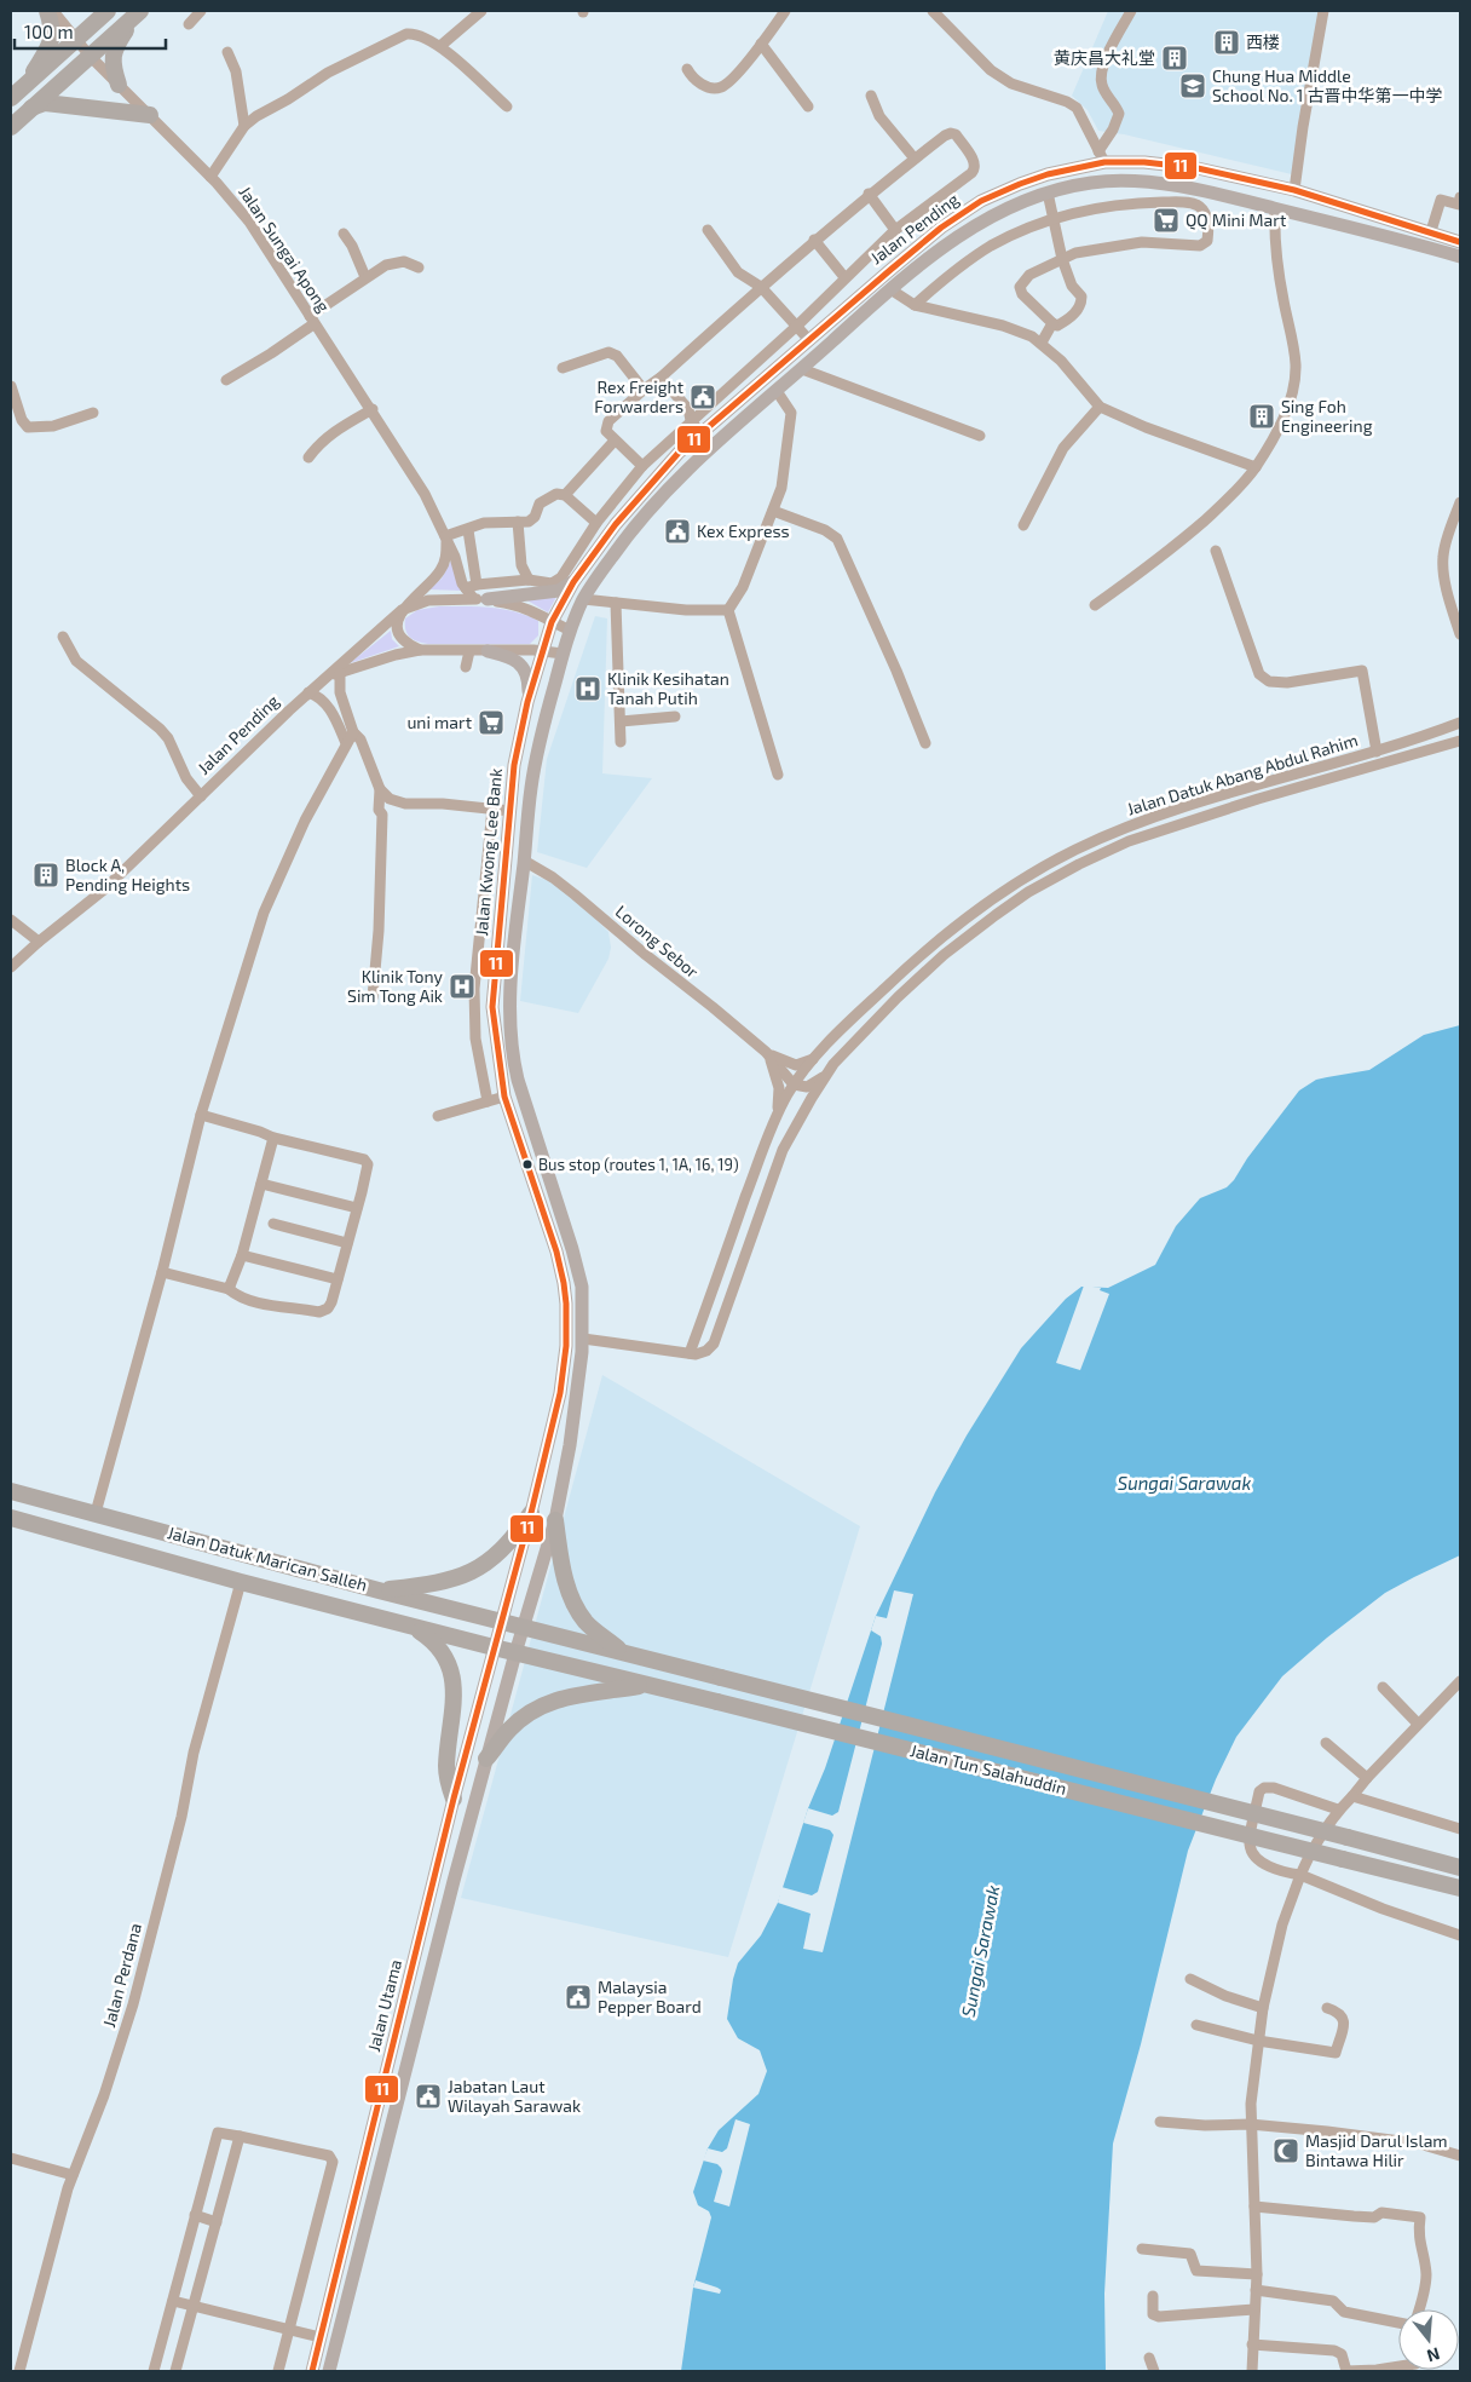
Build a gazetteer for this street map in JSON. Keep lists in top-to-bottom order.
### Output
{
  "streets": {
    "highway": ["Jalan Datuk Marican Salleh", "Jalan Tun Salahuddin"],
    "main road": ["Jalan Pending", "Jalan Kwong Lee Bank", "Jalan Utama"],
    "street": [
      "Jalan Sungai Apong",
      "Jalan Datuk Abang Abdul Rahim",
      "Lorong Sebor",
      "Jalan Perdana"
    ]
  },
  "crossings": [
    ["Jalan Pending", "Jalan Kwong Lee Bank"],
    ["Jalan Kwong Lee Bank", "Lorong Sebor"],
    ["Jalan Kwong Lee Bank", "Jalan Datuk Marican Salleh"],
    ["Jalan Kwong Lee Bank", "Jalan Tun Salahuddin"],
    ["Jalan Kwong Lee Bank", "Jalan Utama"],
    ["Jalan Datuk Marican Salleh", "Jalan Tun Salahuddin"],
    ["Jalan Datuk Marican Salleh", "Jalan Perdana"],
    ["Jalan Datuk Marican Salleh", "Jalan Utama"]
  ],
  "water": ["Sungai Sarawak"],
  "places": {
    "building": [
      "西楼",
      "黄庆昌大礼堂",
      "Sing Foh Engineering",
      "Block A, Pending Heights"
    ],
    "school or university": ["Chung Hua Middle School No. 1 古晋中华第一中学"],
    "supermarket": ["QQ Mini Mart", "uni mart"],
    "public building": [
      "Rex Freight Forwarders",
      "Kex Express",
      "Malaysia Pepper Board",
      "Jabatan Laut Wilayah Sarawak"
    ],
    "hospital": ["Klinik Kesihatan Tanah Putih", "Klinik Tony Sim Tong Aik"],
    "other": ["Bus stop (routes 1, 1A, 16, 19)"],
    "mosque": ["Masjid Darul Islam Bintawa Hilir"]
  },
  "lines": ["transit line 11"],
  "scale_bar": "100 m",
  "north": "bottom"
}
